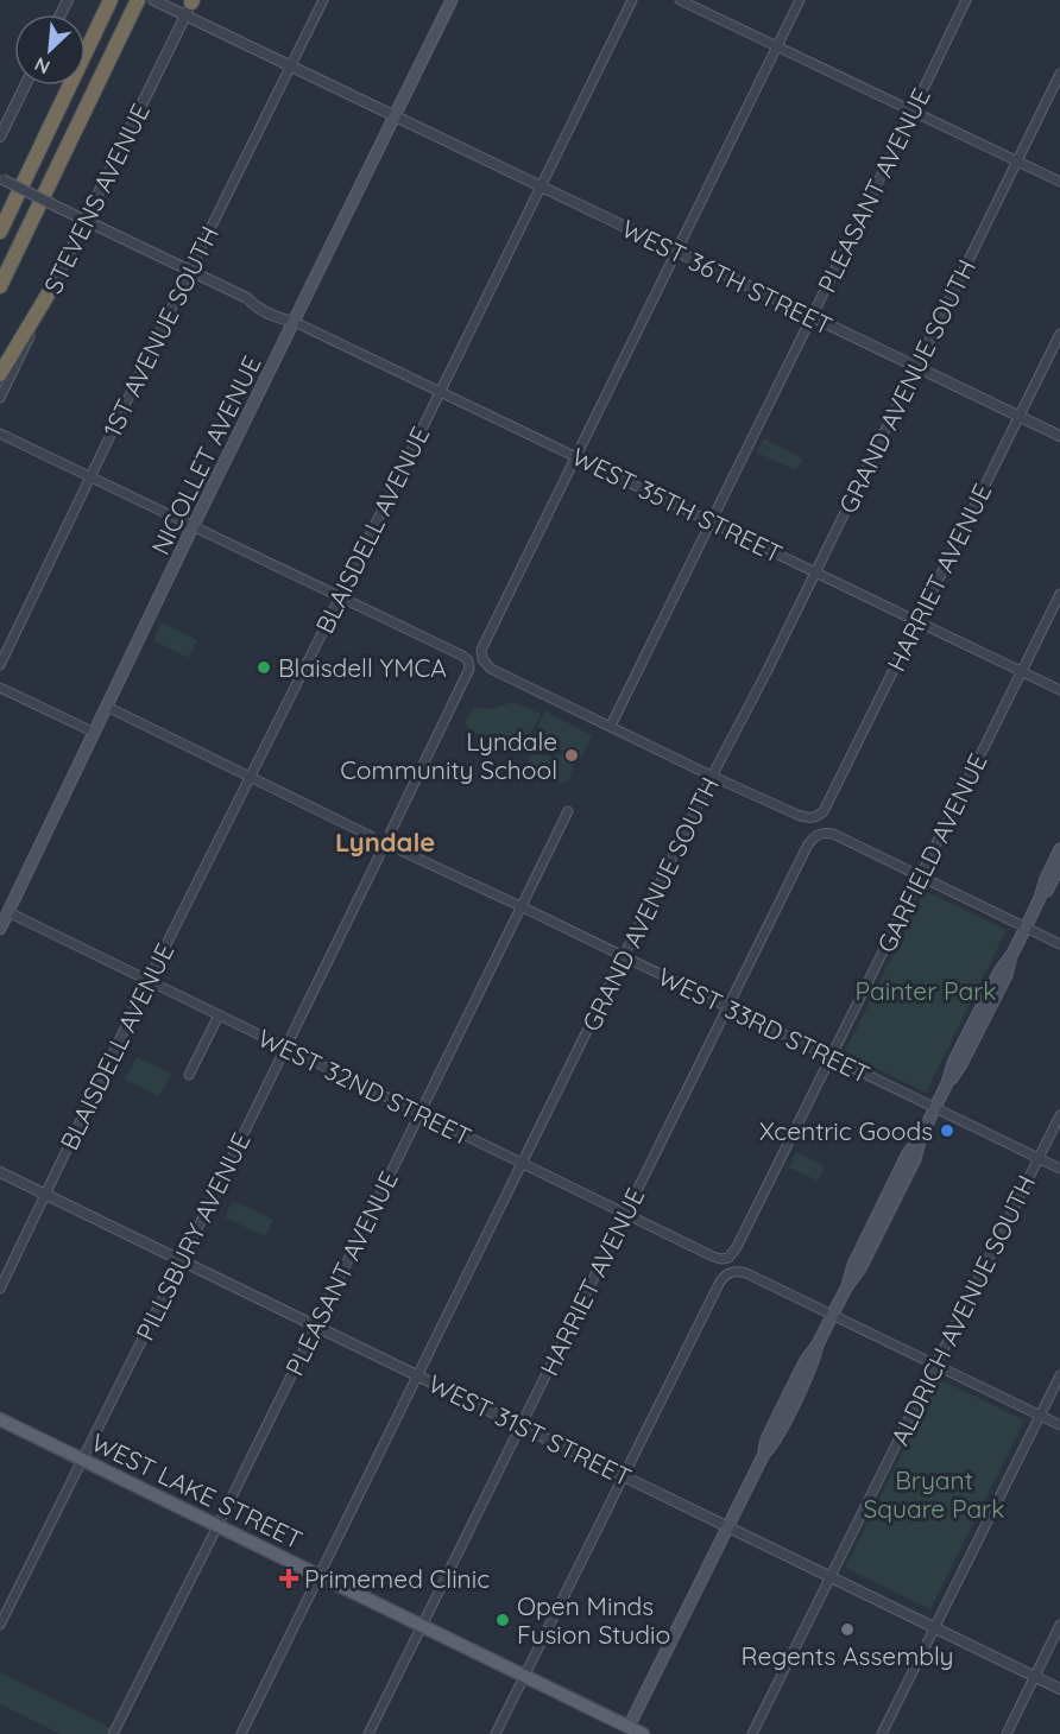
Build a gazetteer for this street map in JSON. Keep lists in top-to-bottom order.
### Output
{
  "streets": {
    "main road": ["NICOLLET AVENUE", "WEST LAKE STREET"],
    "street": [
      "PLEASANT AVENUE",
      "STEVENS AVENUE",
      "WEST 36TH STREET",
      "1ST AVENUE SOUTH",
      "GRAND AVENUE SOUTH",
      "WEST 35TH STREET",
      "BLAISDELL AVENUE",
      "HARRIET AVENUE",
      "GARFIELD AVENUE",
      "WEST 33RD STREET",
      "WEST 32ND STREET",
      "PILLSBURY AVENUE",
      "ALDRICH AVENUE SOUTH",
      "WEST 31ST STREET"
    ]
  },
  "crossings": [
    ["PLEASANT AVENUE", "WEST 36TH STREET"],
    ["PLEASANT AVENUE", "WEST 35TH STREET"],
    ["PLEASANT AVENUE", "WEST 33RD STREET"],
    ["PLEASANT AVENUE", "WEST 32ND STREET"],
    ["PLEASANT AVENUE", "WEST 31ST STREET"],
    ["PLEASANT AVENUE", "WEST LAKE STREET"],
    ["STEVENS AVENUE", "WEST 36TH STREET"],
    ["WEST 36TH STREET", "1ST AVENUE SOUTH"],
    ["WEST 36TH STREET", "GRAND AVENUE SOUTH"],
    ["WEST 36TH STREET", "NICOLLET AVENUE"],
    ["WEST 36TH STREET", "BLAISDELL AVENUE"],
    ["WEST 36TH STREET", "HARRIET AVENUE"],
    ["GRAND AVENUE SOUTH", "WEST 35TH STREET"],
    ["GRAND AVENUE SOUTH", "HARRIET AVENUE"],
    ["GRAND AVENUE SOUTH", "WEST 33RD STREET"],
    ["GRAND AVENUE SOUTH", "WEST 32ND STREET"],
    ["GRAND AVENUE SOUTH", "WEST 31ST STREET"],
    ["GRAND AVENUE SOUTH", "WEST LAKE STREET"],
    ["NICOLLET AVENUE", "WEST 35TH STREET"],
    ["NICOLLET AVENUE", "WEST 32ND STREET"],
    ["WEST 35TH STREET", "BLAISDELL AVENUE"],
    ["WEST 35TH STREET", "HARRIET AVENUE"],
    ["WEST 35TH STREET", "GARFIELD AVENUE"],
    ["BLAISDELL AVENUE", "WEST 33RD STREET"],
    ["BLAISDELL AVENUE", "WEST 32ND STREET"],
    ["BLAISDELL AVENUE", "PILLSBURY AVENUE"],
    ["BLAISDELL AVENUE", "WEST 31ST STREET"],
    ["HARRIET AVENUE", "GARFIELD AVENUE"],
    ["HARRIET AVENUE", "WEST 33RD STREET"],
    ["HARRIET AVENUE", "WEST 32ND STREET"],
    ["HARRIET AVENUE", "WEST 31ST STREET"],
    ["HARRIET AVENUE", "WEST LAKE STREET"],
    ["GARFIELD AVENUE", "WEST 33RD STREET"],
    ["GARFIELD AVENUE", "WEST 32ND STREET"],
    ["WEST 33RD STREET", "ALDRICH AVENUE SOUTH"],
    ["WEST 32ND STREET", "PILLSBURY AVENUE"],
    ["PILLSBURY AVENUE", "WEST 31ST STREET"],
    ["PILLSBURY AVENUE", "WEST LAKE STREET"],
    ["ALDRICH AVENUE SOUTH", "WEST 31ST STREET"]
  ],
  "districts": ["Lyndale"],
  "parks": ["Painter Park", "Bryant Square Park"],
  "places": {
    "other": [
      "Blaisdell YMCA",
      "Lyndale Community School",
      "Xcentric Goods",
      "Open Minds Fusion Studio",
      "Regents Assembly"
    ],
    "health": ["Primemed Clinic"]
  },
  "north": "bottom left"
}
